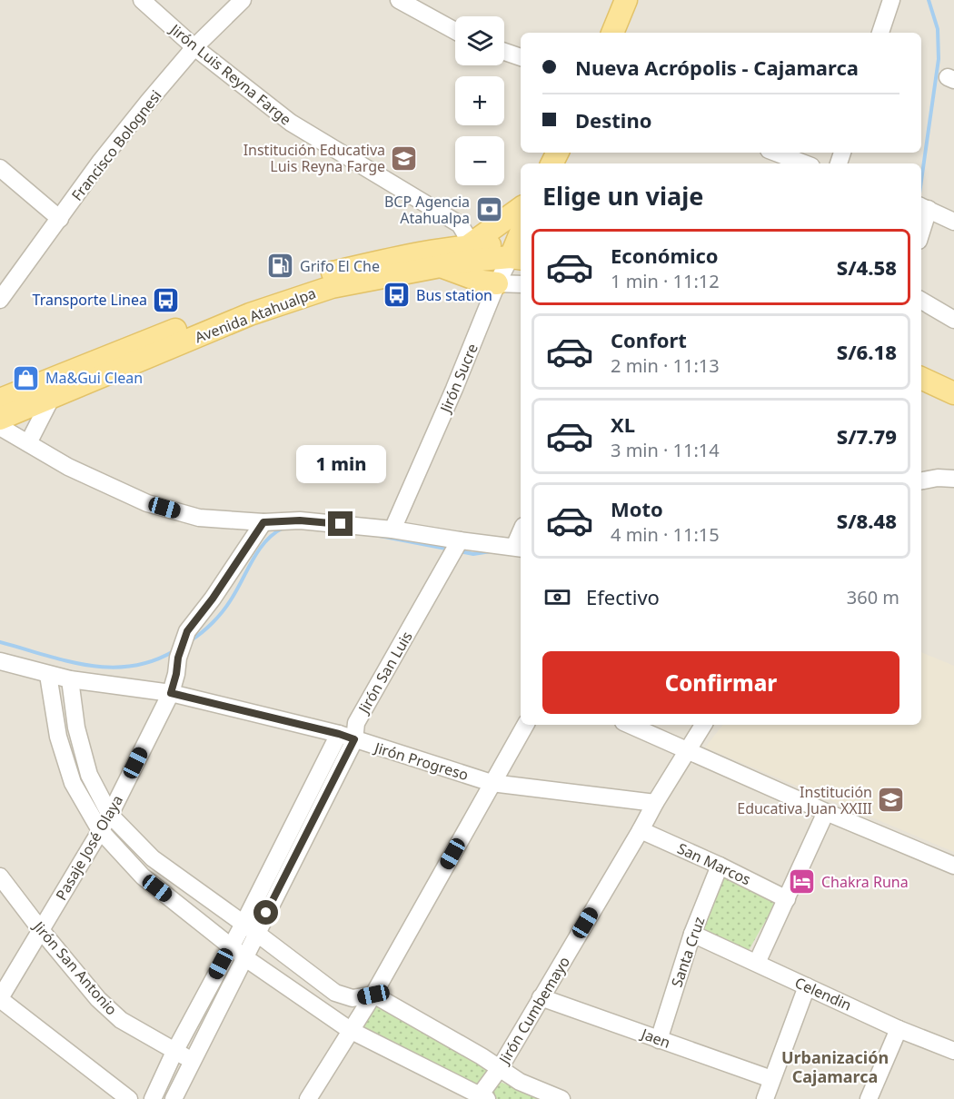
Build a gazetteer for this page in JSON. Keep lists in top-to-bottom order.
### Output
{
  "streets": {
    "main road": ["Avenida Atahualpa"],
    "street": [
      "Jirón Luis Reyna Farge",
      "Francisco Bolognesi",
      "Jirón Sucre",
      "Jirón San Luis",
      "Jirón Progreso",
      "Pasaje José Olaya",
      "San Marcos",
      "Santa Cruz",
      "Jirón San Antonio",
      "Celendin",
      "Jirón Cumbemayo",
      "Jaen"
    ]
  },
  "crossings": [
    ["Jirón Luis Reyna Farge", "Francisco Bolognesi"],
    ["Jirón Luis Reyna Farge", "Avenida Atahualpa"],
    ["Avenida Atahualpa", "Jirón Sucre"],
    ["Jirón San Luis", "Jirón Progreso"],
    ["Jirón San Luis", "Jirón San Antonio"],
    ["Jirón Progreso", "Pasaje José Olaya"],
    ["Jirón Progreso", "Jirón Cumbemayo"],
    ["Pasaje José Olaya", "Jirón San Antonio"],
    ["San Marcos", "Santa Cruz"],
    ["San Marcos", "Jirón Cumbemayo"],
    ["Santa Cruz", "Celendin"],
    ["Santa Cruz", "Jaen"],
    ["Jirón Cumbemayo", "Jaen"]
  ],
  "districts": ["Urbanización Cajamarca"],
  "places": {
    "school or university": ["Institución Educativa Luis Reyna Farge", "Institución Educativa Juan XXIII"],
    "bank": ["BCP Agencia Atahualpa"],
    "fuel station": ["Grifo El Che"],
    "bus stop": ["Bus station", "Transporte Linea"],
    "shop": ["Ma&Gui Clean"],
    "hotel": ["Chakra Runa"]
  },
  "page": {
    "map_buttons": ["+", "−"],
    "banner": ["Nueva Acrópolis - Cajamarca", "Destino"],
    "heading": "Elige un viaje",
    "list": [
      {
        "name": "Económico",
        "note": "1 min · 11:12",
        "value": "S/4.58"
      },
      {
        "name": "Confort",
        "note": "2 min · 11:13",
        "value": "S/6.18"
      },
      {
        "name": "XL",
        "note": "3 min · 11:14",
        "value": "S/7.79"
      },
      {
        "name": "Moto",
        "note": "4 min · 11:15",
        "value": "S/8.48"
      }
    ],
    "bubble": "1 min",
    "pay": ["Efectivo", "360 m"],
    "buttons": "Confirmar"
  }
}
